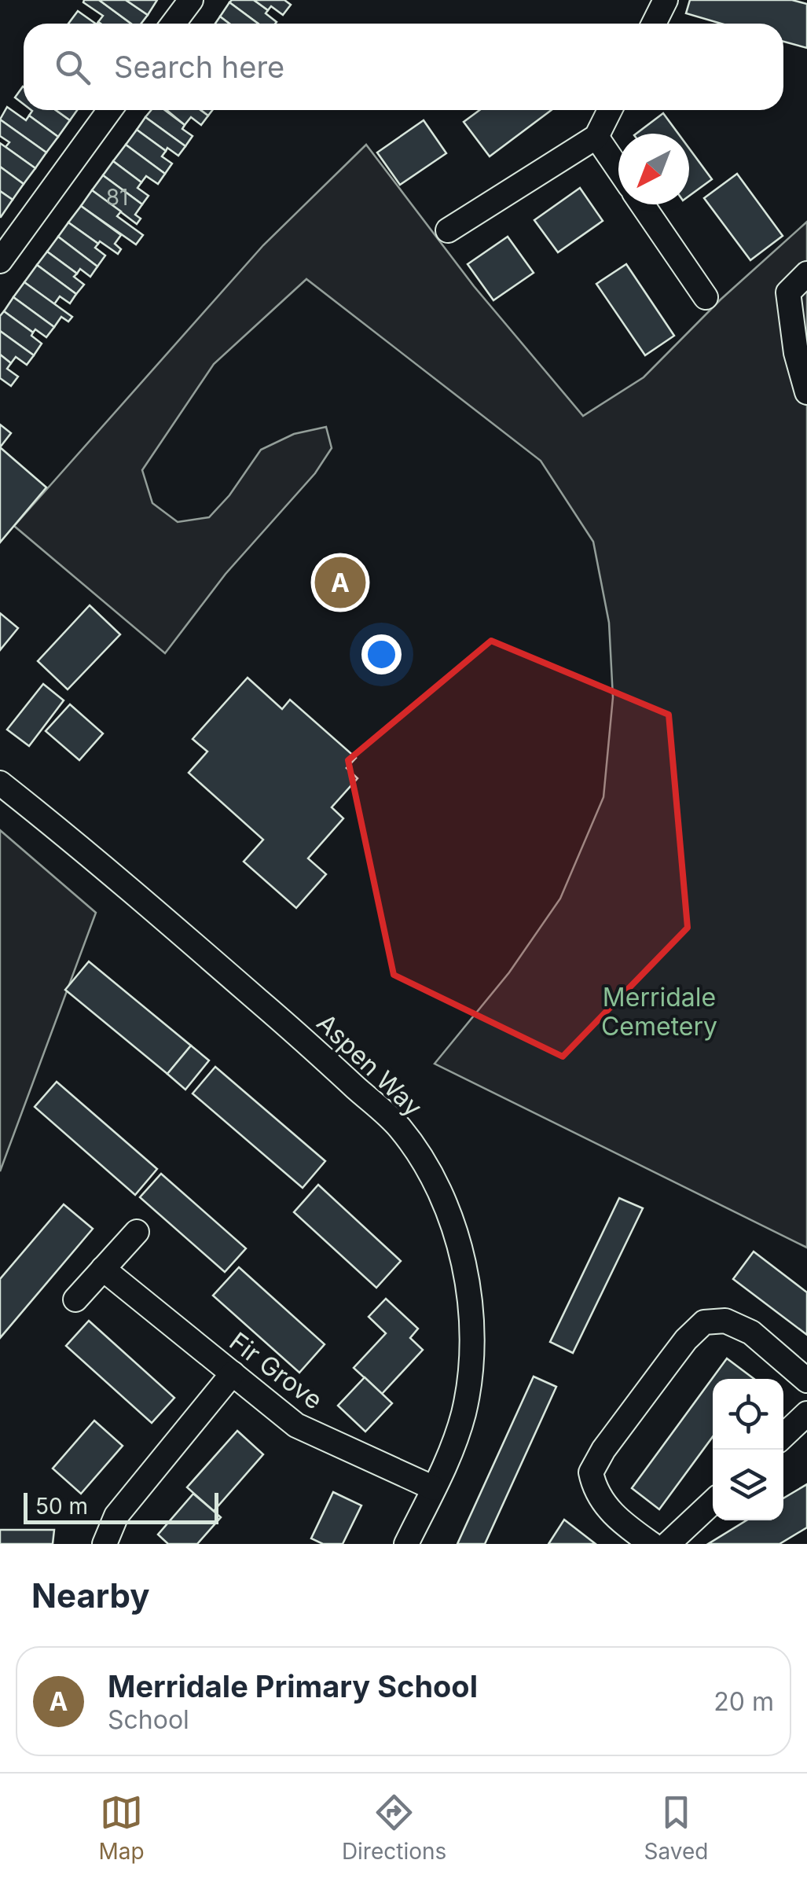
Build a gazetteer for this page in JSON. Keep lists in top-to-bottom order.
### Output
{
  "streets": {
    "street": ["Aspen Way", "Fir Grove"]
  },
  "crossings": [
    ["Aspen Way", "Fir Grove"]
  ],
  "parks": ["Merridale Cemetery"],
  "house_numbers": ["81"],
  "scale_bar": "50 m",
  "north": "bottom left",
  "page": {
    "search": "Search here",
    "pins": "A",
    "scale": "50 m",
    "heading": "Nearby",
    "list": [
      {
        "mark": "A",
        "name": "Merridale Primary School",
        "note": "School",
        "value": "20 m"
      }
    ],
    "nav": ["Map", "Directions", "Saved"]
  }
}
